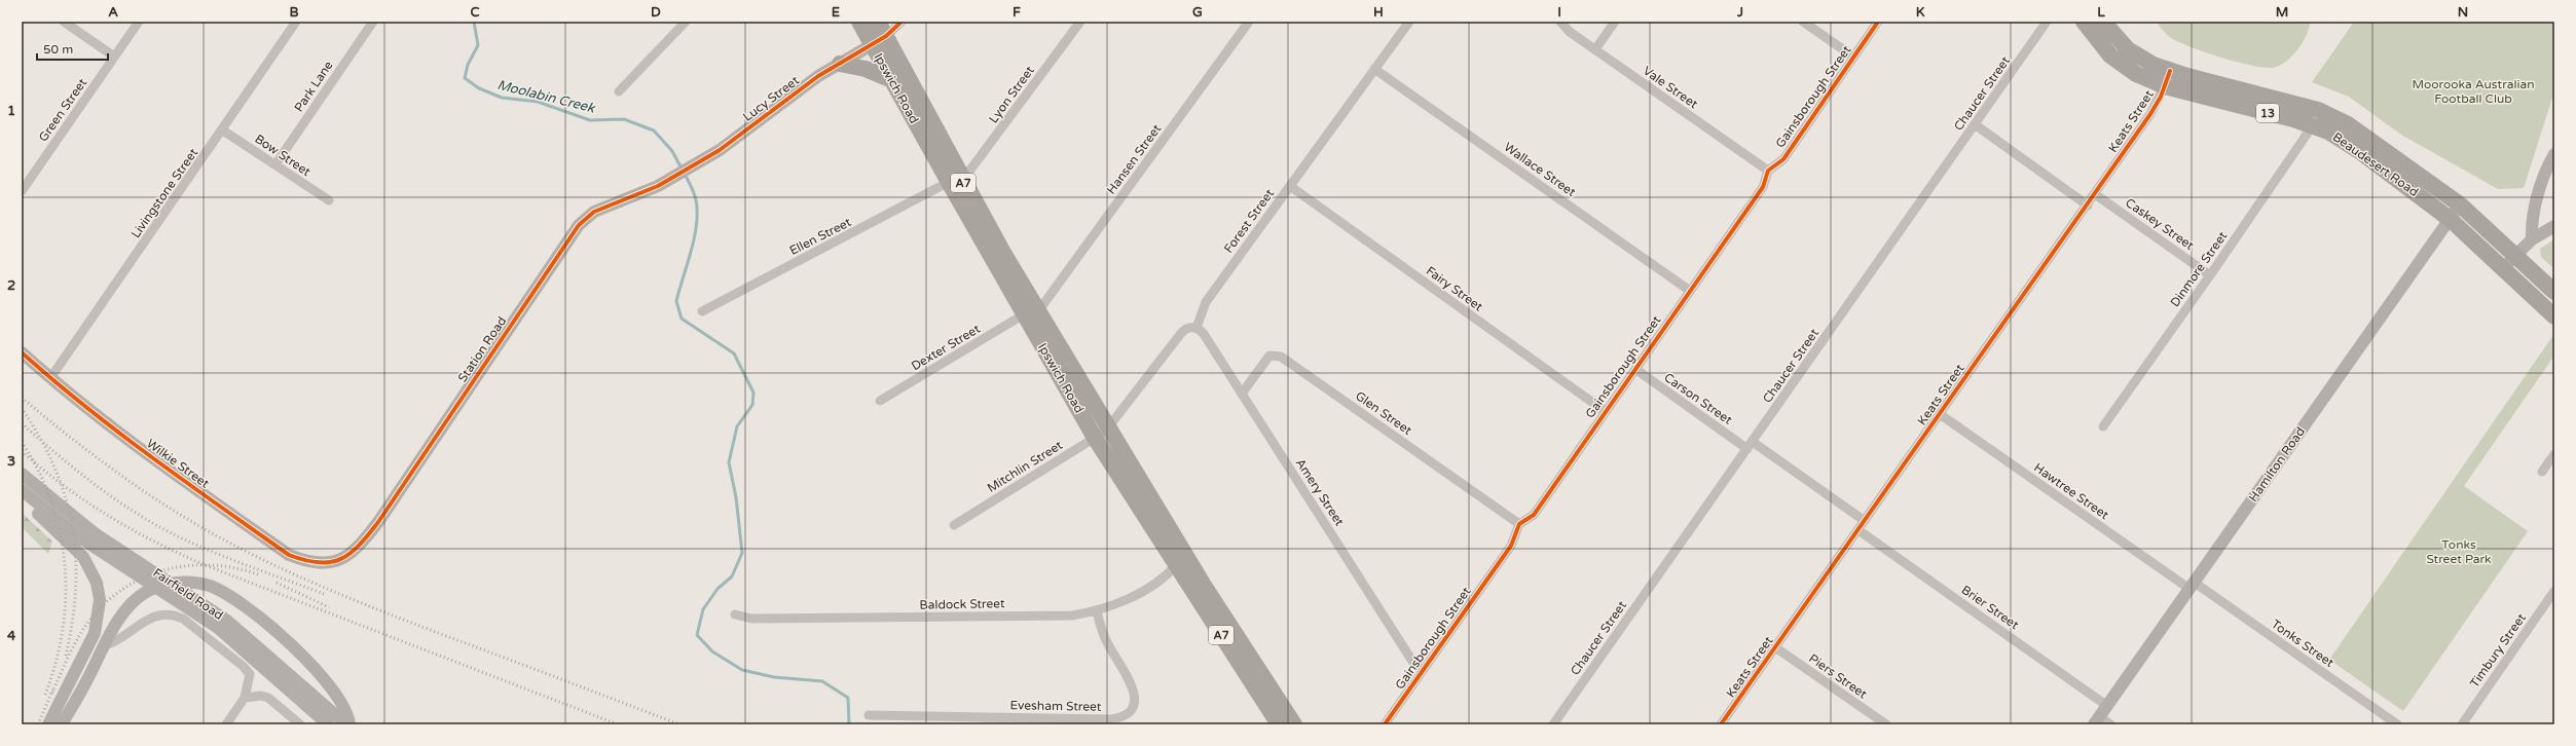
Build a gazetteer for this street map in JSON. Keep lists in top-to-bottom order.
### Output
{
  "streets": {
    "highway": [
      "Ipswich Road",
      "13",
      "Beaudesert Road",
      "A7"
    ],
    "street": [
      "Park Lane",
      "Vale Street",
      "Chaucer Street",
      "Lyon Street",
      "Gainsborough Street",
      "Lucy Street",
      "Green Street",
      "Keats Street",
      "Bow Street",
      "Hansen Street",
      "Wallace Street",
      "Livingstone Street",
      "Forest Street",
      "Caskey Street",
      "Ellen Street",
      "Dinmore Street",
      "Fairy Street",
      "Dexter Street",
      "Station Road",
      "Carson Street",
      "Glen Street",
      "Wilkie Street",
      "Hamilton Road",
      "Mitchlin Street",
      "Hawtree Street",
      "Amery Street",
      "Fairfield Road",
      "Baldock Street",
      "Brier Street",
      "Tonks Street",
      "Timbury Street",
      "Piers Street",
      "Evesham Street"
    ]
  },
  "crossings": [
    ["Park Lane", "Bow Street"],
    ["Vale Street", "Gainsborough Street"],
    ["Ipswich Road", "Lyon Street"],
    ["Ipswich Road", "Lucy Street"],
    ["Ipswich Road", "Hansen Street"],
    ["Ipswich Road", "Ellen Street"],
    ["Ipswich Road", "Dexter Street"],
    ["Ipswich Road", "Mitchlin Street"],
    ["Ipswich Road", "Baldock Street"],
    ["Chaucer Street", "Carson Street"],
    ["Lyon Street", "Ellen Street"],
    ["Gainsborough Street", "Wallace Street"],
    ["Gainsborough Street", "Fairy Street"],
    ["Gainsborough Street", "Carson Street"],
    ["Gainsborough Street", "Glen Street"],
    ["Gainsborough Street", "Amery Street"],
    ["Lucy Street", "Station Road"],
    ["Keats Street", "Beaudesert Road"],
    ["Keats Street", "Caskey Street"],
    ["Keats Street", "Carson Street"],
    ["Keats Street", "Hawtree Street"],
    ["Keats Street", "Brier Street"],
    ["Keats Street", "Piers Street"],
    ["Bow Street", "Livingstone Street"],
    ["Hansen Street", "Dexter Street"],
    ["Beaudesert Road", "Dinmore Street"],
    ["Beaudesert Road", "Hamilton Road"],
    ["Wallace Street", "Forest Street"],
    ["Livingstone Street", "Wilkie Street"],
    ["Forest Street", "Fairy Street"],
    ["Forest Street", "Amery Street"],
    ["Caskey Street", "Dinmore Street"],
    ["Station Road", "Wilkie Street"],
    ["Glen Street", "Amery Street"],
    ["Hamilton Road", "Hawtree Street"],
    ["Hamilton Road", "Brier Street"],
    ["Hamilton Road", "Tonks Street"],
    ["Hawtree Street", "Tonks Street"],
    ["Baldock Street", "Evesham Street"]
  ],
  "water": ["Moolabin Creek"],
  "parks": ["Moorooka Australian Football Club", "Tonks Street Park"],
  "scale_bar": "50 m",
  "grid": {
    "columns": [
      "A",
      "B",
      "C",
      "D",
      "E",
      "F",
      "G",
      "H",
      "I",
      "J",
      "K",
      "L",
      "M",
      "N"
    ],
    "rows": [
      "1",
      "2",
      "3",
      "4"
    ]
  }
}
